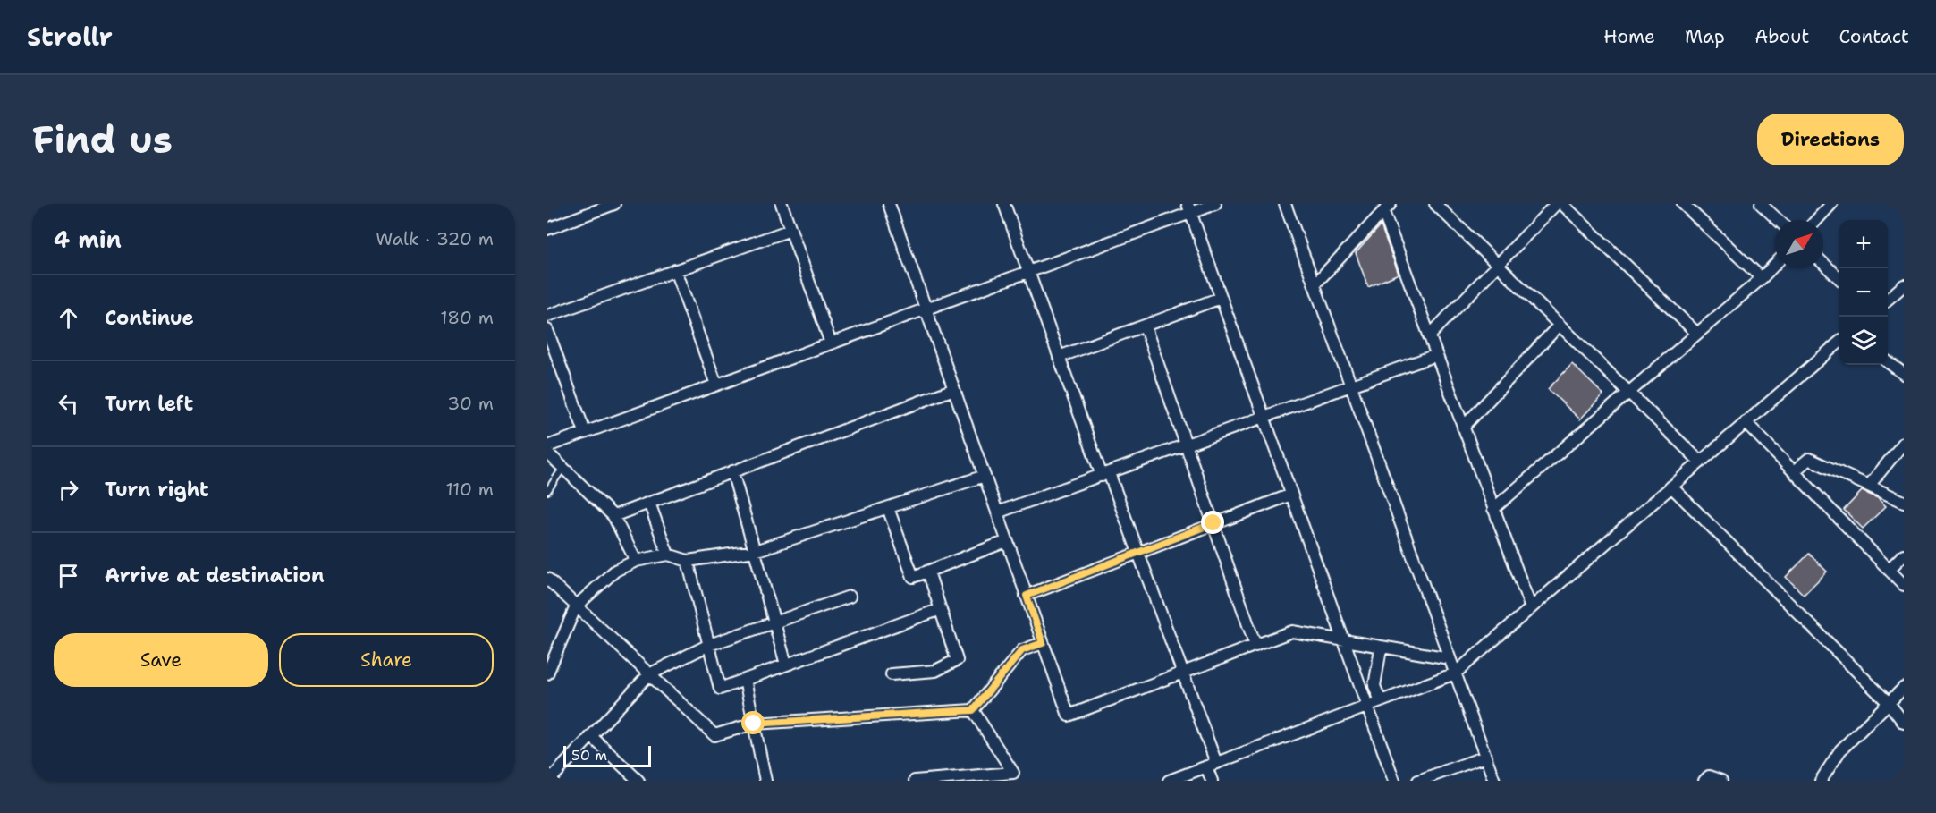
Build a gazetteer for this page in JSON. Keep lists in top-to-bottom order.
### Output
{
  "scale_bar": "50 m",
  "north": "top right",
  "page": {
    "header": "Strollr",
    "nav": [
      "Home",
      "Map",
      "About",
      "Contact"
    ],
    "buttons": [
      "Directions",
      ["Save", "Share"]
    ],
    "title": "Find us",
    "heading": ["4 min", "Walk · 320 m"],
    "map_buttons": ["+", "−"],
    "list": [
      ["Continue", "180 m"],
      ["Turn left", "30 m"],
      ["Turn right", "110 m"],
      "Arrive at destination"
    ],
    "scale": "50 m"
  }
}
